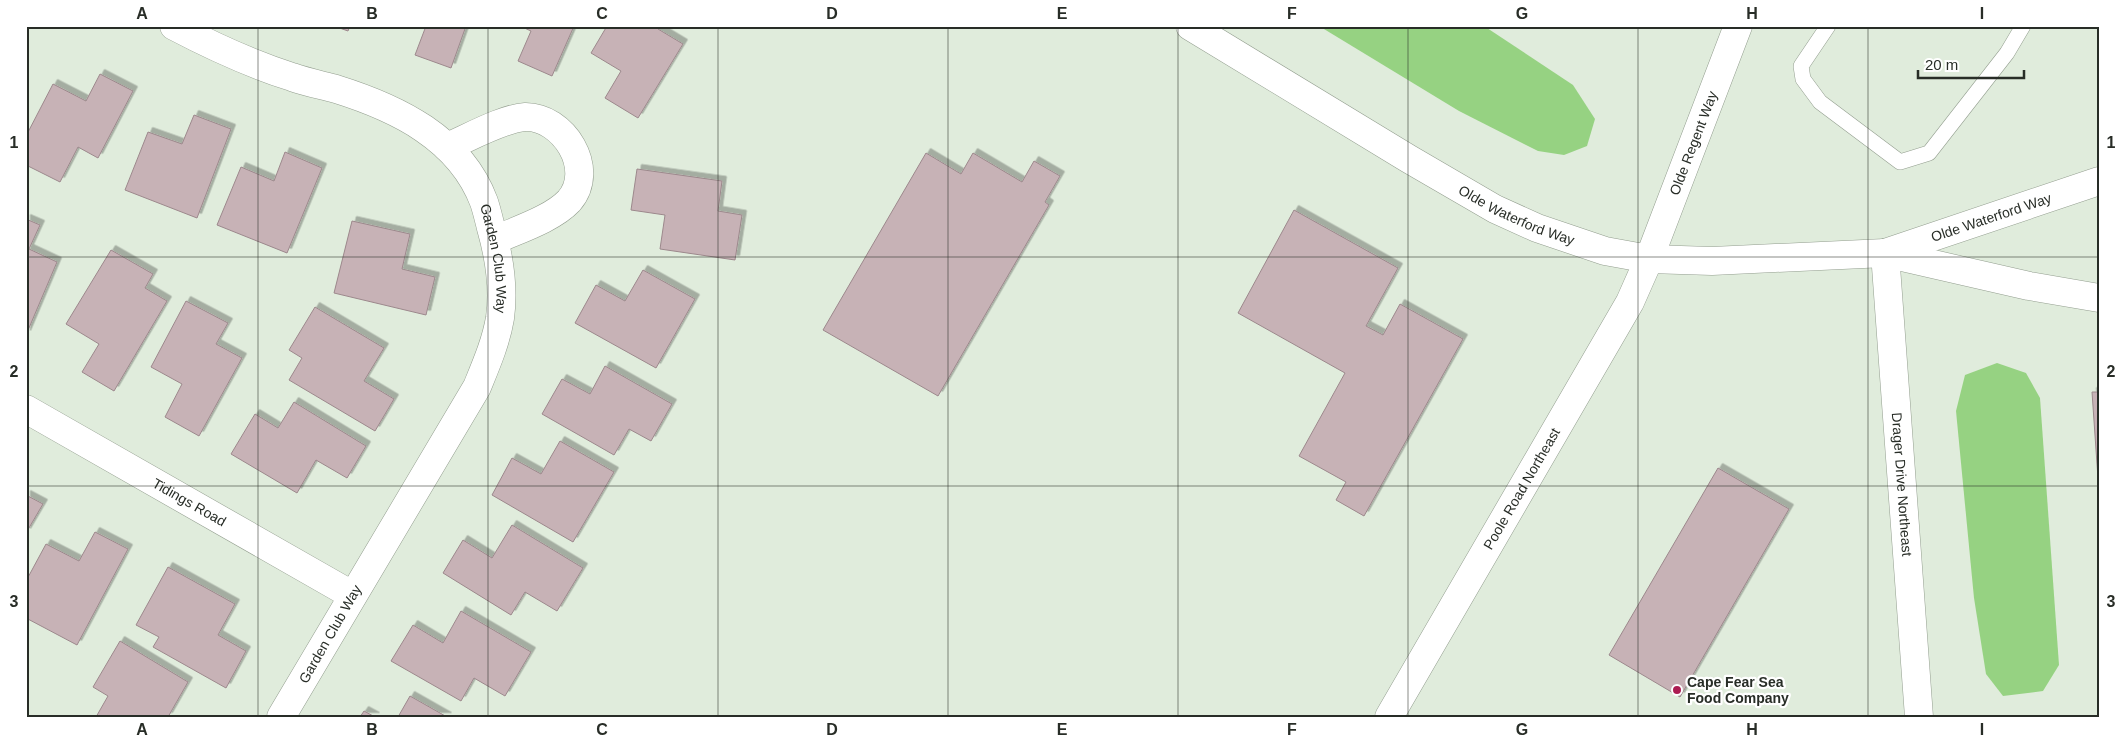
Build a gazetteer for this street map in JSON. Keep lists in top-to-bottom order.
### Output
{
  "streets": {
    "street": [
      "Olde Regent Way",
      "Olde Waterford Way",
      "Garden Club Way",
      "Drager Drive Northeast",
      "Poole Road Northeast",
      "Tidings Road"
    ]
  },
  "crossings": [
    ["Olde Regent Way", "Olde Waterford Way"],
    ["Olde Regent Way", "Poole Road Northeast"],
    ["Olde Waterford Way", "Drager Drive Northeast"],
    ["Olde Waterford Way", "Poole Road Northeast"],
    ["Garden Club Way", "Tidings Road"]
  ],
  "places": ["Cape Fear Sea Food Company"],
  "scale_bar": "20 m",
  "grid": {
    "columns": [
      "A",
      "B",
      "C",
      "D",
      "E",
      "F",
      "G",
      "H",
      "I"
    ],
    "rows": ["1", "2", "3"]
  }
}
